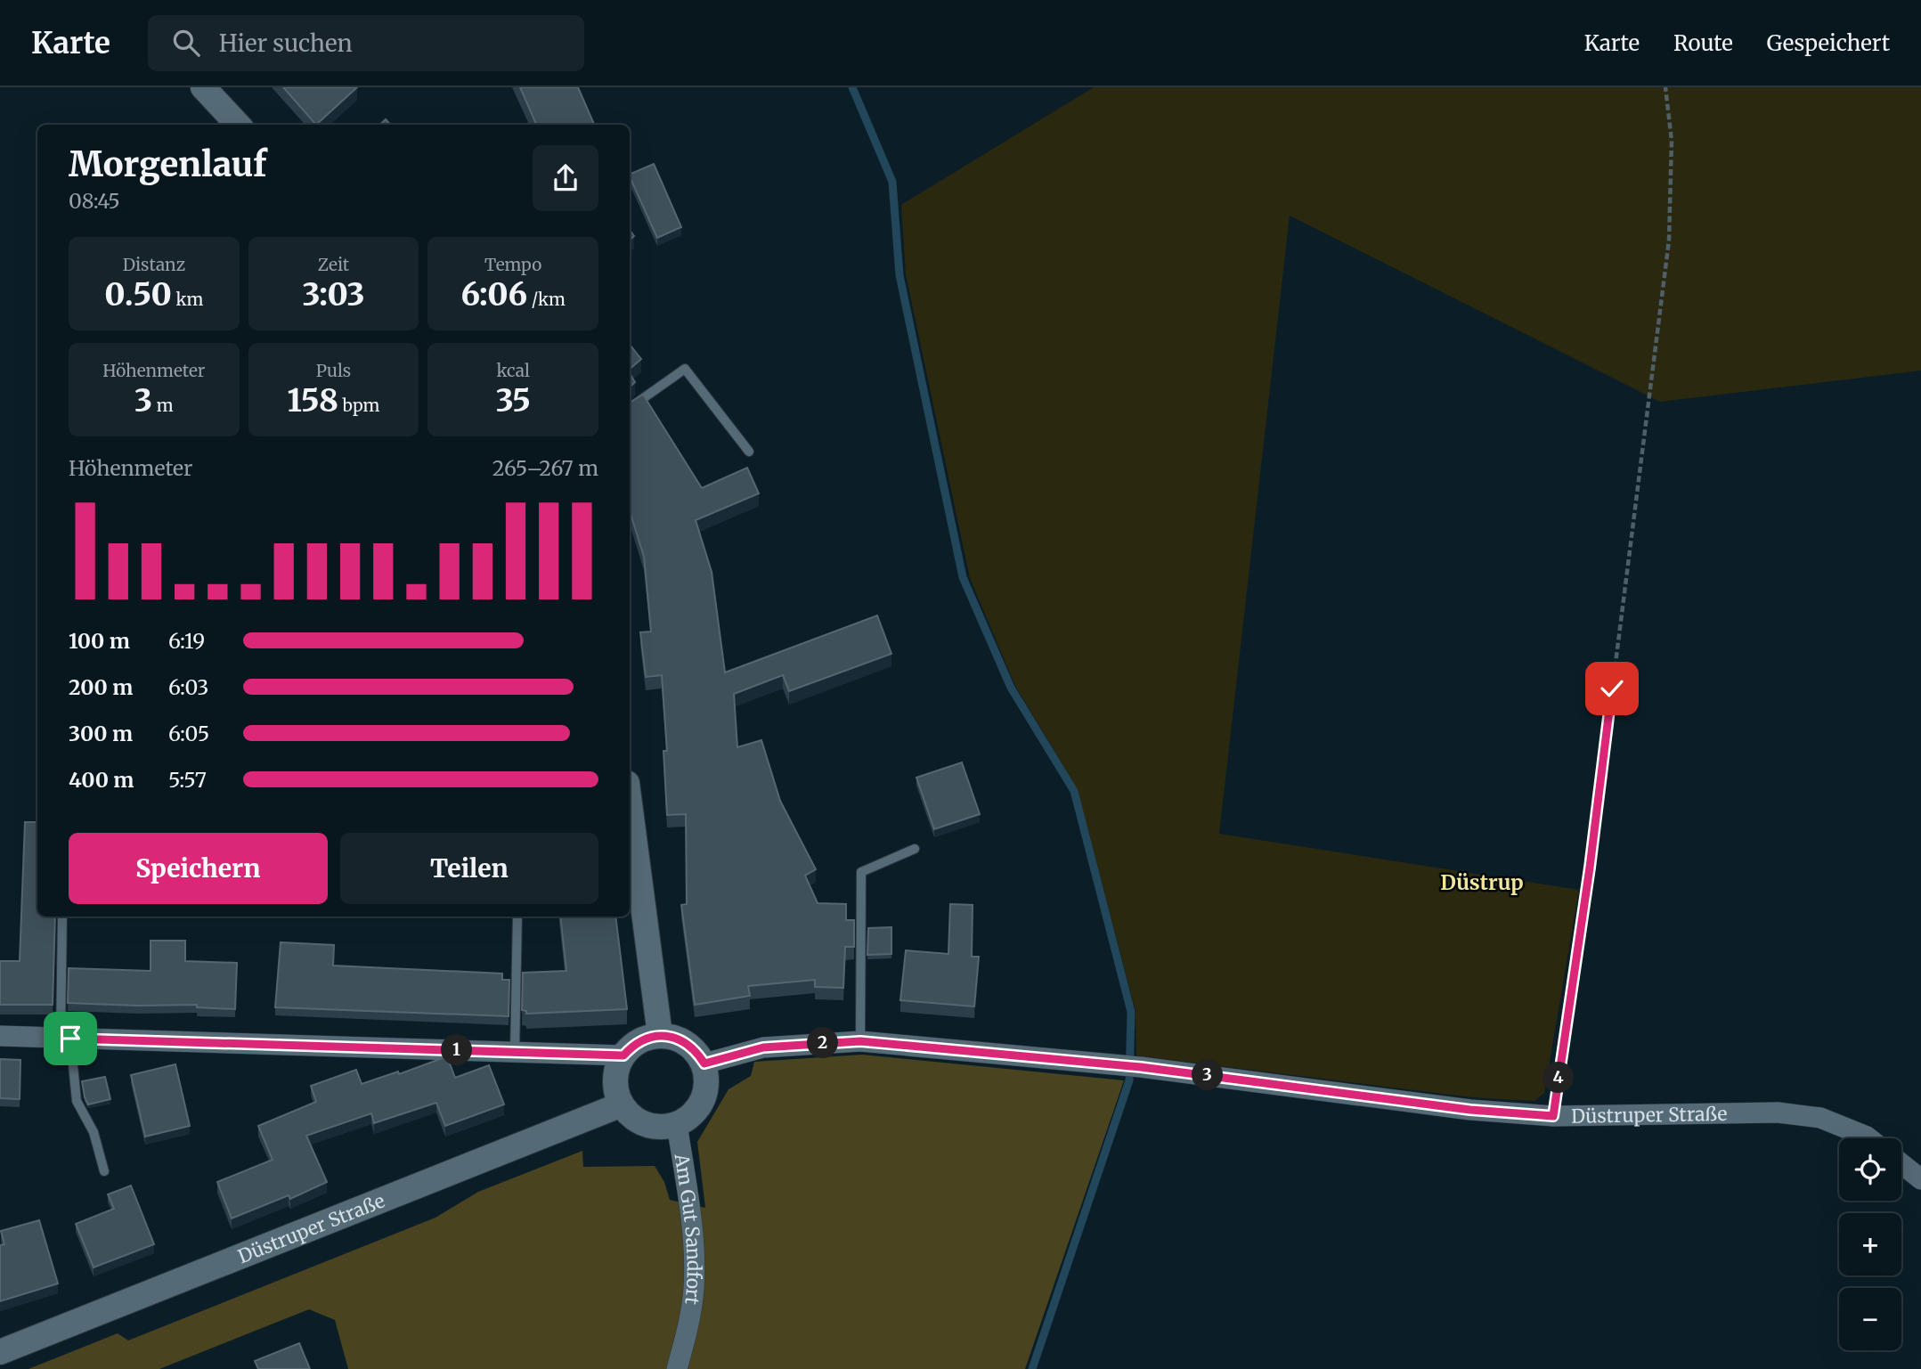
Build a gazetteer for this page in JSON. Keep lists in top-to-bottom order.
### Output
{
  "streets": {
    "street": ["Düstruper Straße", "Am Gut Sandfort"]
  },
  "crossings": [
    ["Düstruper Straße", "Am Gut Sandfort"]
  ],
  "districts": ["Düstrup"],
  "page": {
    "header": "Karte",
    "search": "Hier suchen",
    "nav": ["Karte", "Route", "Gespeichert"],
    "heading": ["Morgenlauf", "08:45"],
    "stats": [
      ["Distanz", "0.50 km"],
      ["Zeit", "3:03"],
      ["Tempo", "6:06 /km"],
      ["Höhenmeter", "3 m"],
      ["Puls", "158 bpm"],
      ["kcal", "35"]
    ],
    "chart": ["Höhenmeter", "265–267 m"],
    "list": [
      {
        "name": "100 m",
        "note": "6:19"
      },
      {
        "name": "200 m",
        "note": "6:03"
      },
      {
        "name": "300 m",
        "note": "6:05"
      },
      {
        "name": "400 m",
        "note": "5:57"
      }
    ],
    "buttons": ["Speichern", "Teilen"],
    "pins": [
      "2",
      "1",
      "3",
      "4"
    ],
    "map_buttons": ["+", "−"]
  }
}
